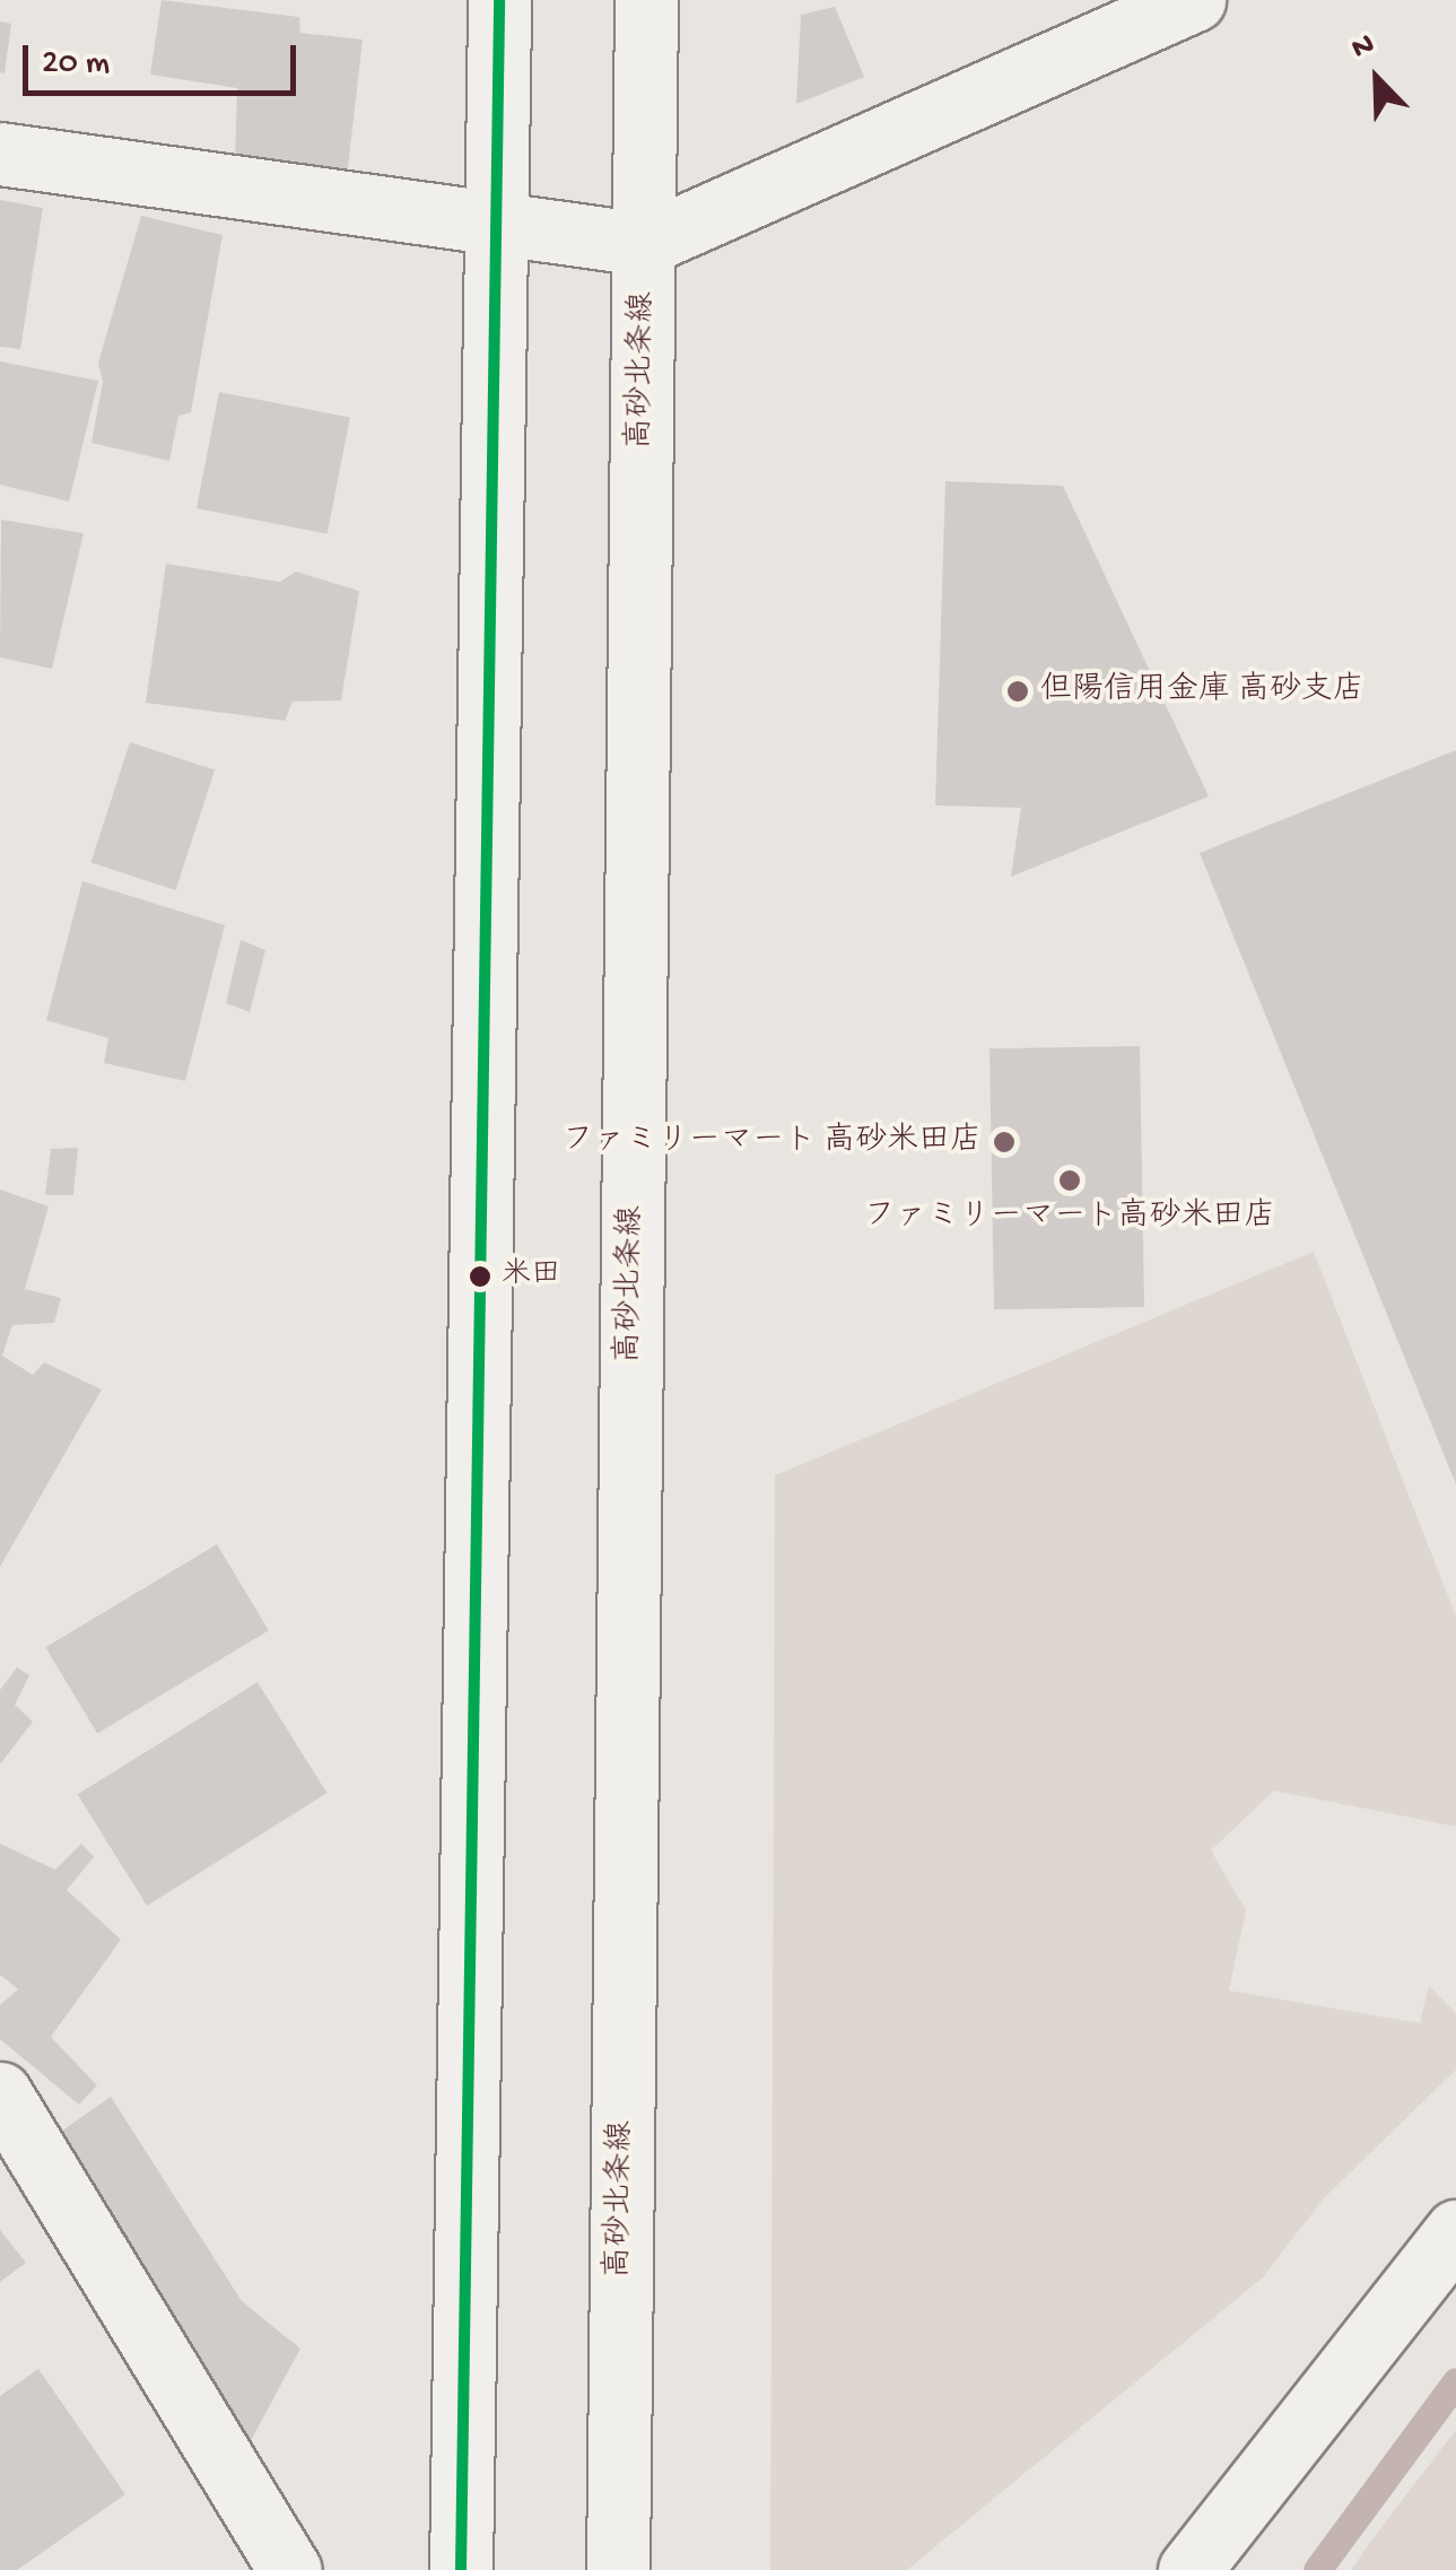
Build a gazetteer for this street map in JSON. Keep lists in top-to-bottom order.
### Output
{
  "streets": {
    "main road": ["高砂北条線"]
  },
  "places": [
    "但陽信用金庫 高砂支店",
    "ファミリーマート 高砂米田店",
    "ファミリーマート高砂米田店",
    "米田"
  ],
  "scale_bar": "20 m",
  "north": "top left"
}
